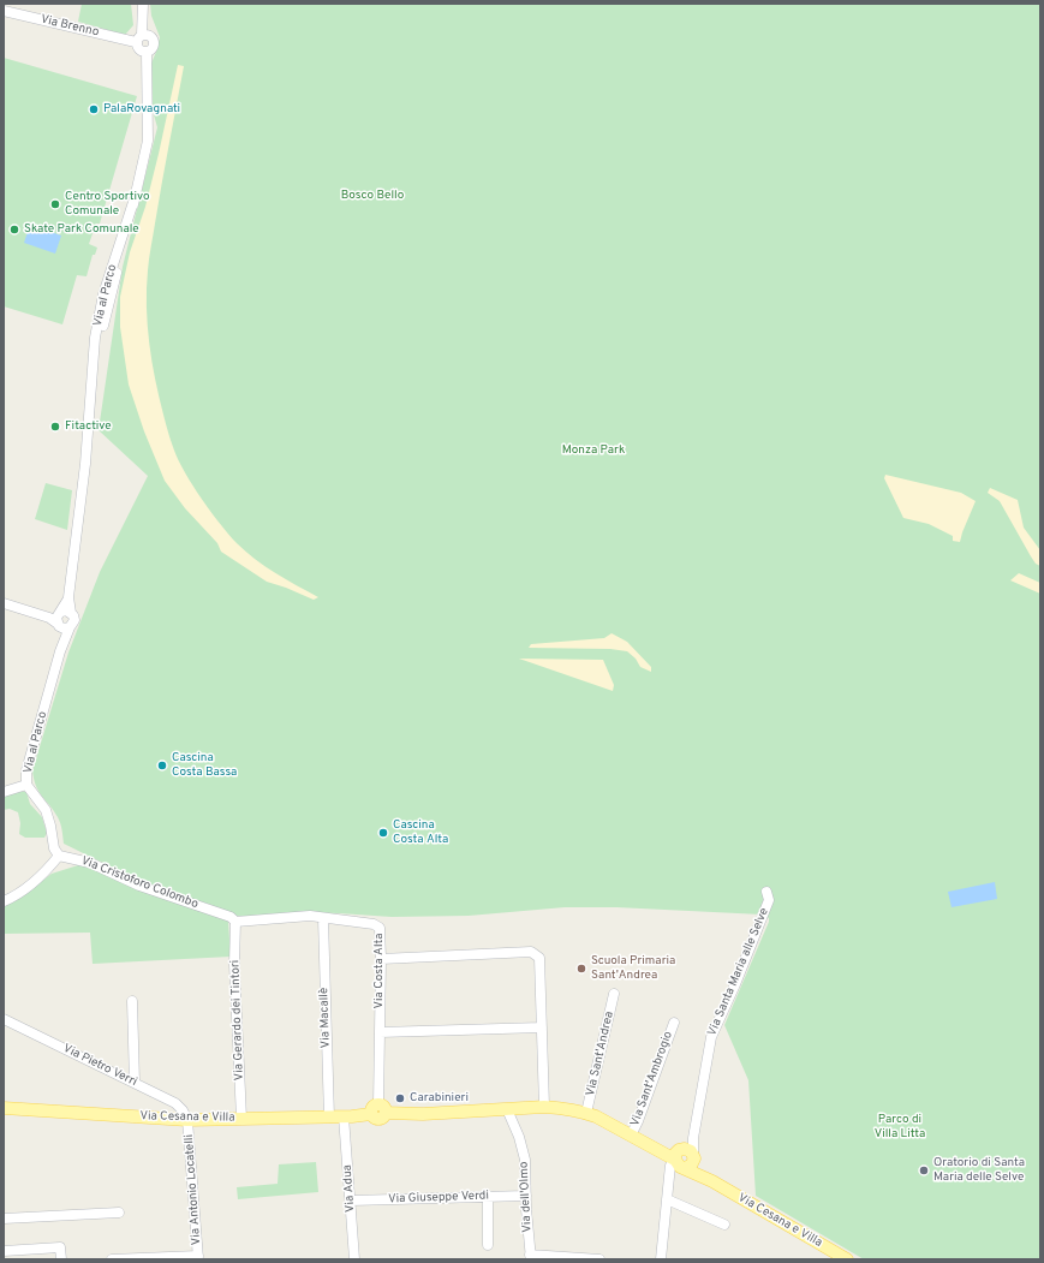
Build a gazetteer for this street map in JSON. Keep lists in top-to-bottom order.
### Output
{
  "streets": {
    "main road": ["Via Cesana e Villa"],
    "street": [
      "Via Brenno",
      "Via al Parco",
      "Via Cristoforo Colombo",
      "Via Costa Alta",
      "Via Santa Maria alle Selve",
      "Via Macallè",
      "Via Gerardo dei Tintori",
      "Via Sant'Andrea",
      "Via Pietro Verri",
      "Via Sant'Ambrogio",
      "Via Adua",
      "Via Antonio Locatelli",
      "Via dell'Olmo",
      "Via Giuseppe Verdi"
    ]
  },
  "crossings": [
    ["Via Brenno", "Via al Parco"],
    ["Via al Parco", "Via Cristoforo Colombo"],
    ["Via Cristoforo Colombo", "Via Costa Alta"],
    ["Via Cristoforo Colombo", "Via Gerardo dei Tintori"],
    ["Via Costa Alta", "Via Macallè"],
    ["Via Costa Alta", "Via Gerardo dei Tintori"],
    ["Via Costa Alta", "Via Cesana e Villa"],
    ["Via Santa Maria alle Selve", "Via Cesana e Villa"],
    ["Via Macallè", "Via Cesana e Villa"],
    ["Via Gerardo dei Tintori", "Via Cesana e Villa"],
    ["Via Sant'Andrea", "Via Cesana e Villa"],
    ["Via Pietro Verri", "Via Cesana e Villa"],
    ["Via Pietro Verri", "Via Antonio Locatelli"],
    ["Via Sant'Ambrogio", "Via Cesana e Villa"],
    ["Via Cesana e Villa", "Via Adua"],
    ["Via Cesana e Villa", "Via Antonio Locatelli"],
    ["Via Cesana e Villa", "Via dell'Olmo"],
    ["Via Adua", "Via Giuseppe Verdi"],
    ["Via dell'Olmo", "Via Giuseppe Verdi"]
  ],
  "parks": ["Bosco Bello", "Monza Park", "Parco di Villa Litta"],
  "places": [
    "PalaRovagnati",
    "Centro Sportivo Comunale",
    "Skate Park Comunale",
    "Fitactive",
    "Cascina Costa Bassa",
    "Cascina Costa Alta",
    "Scuola Primaria Sant'Andrea",
    "Carabinieri",
    "Oratorio di Santa Maria delle Selve"
  ]
}
